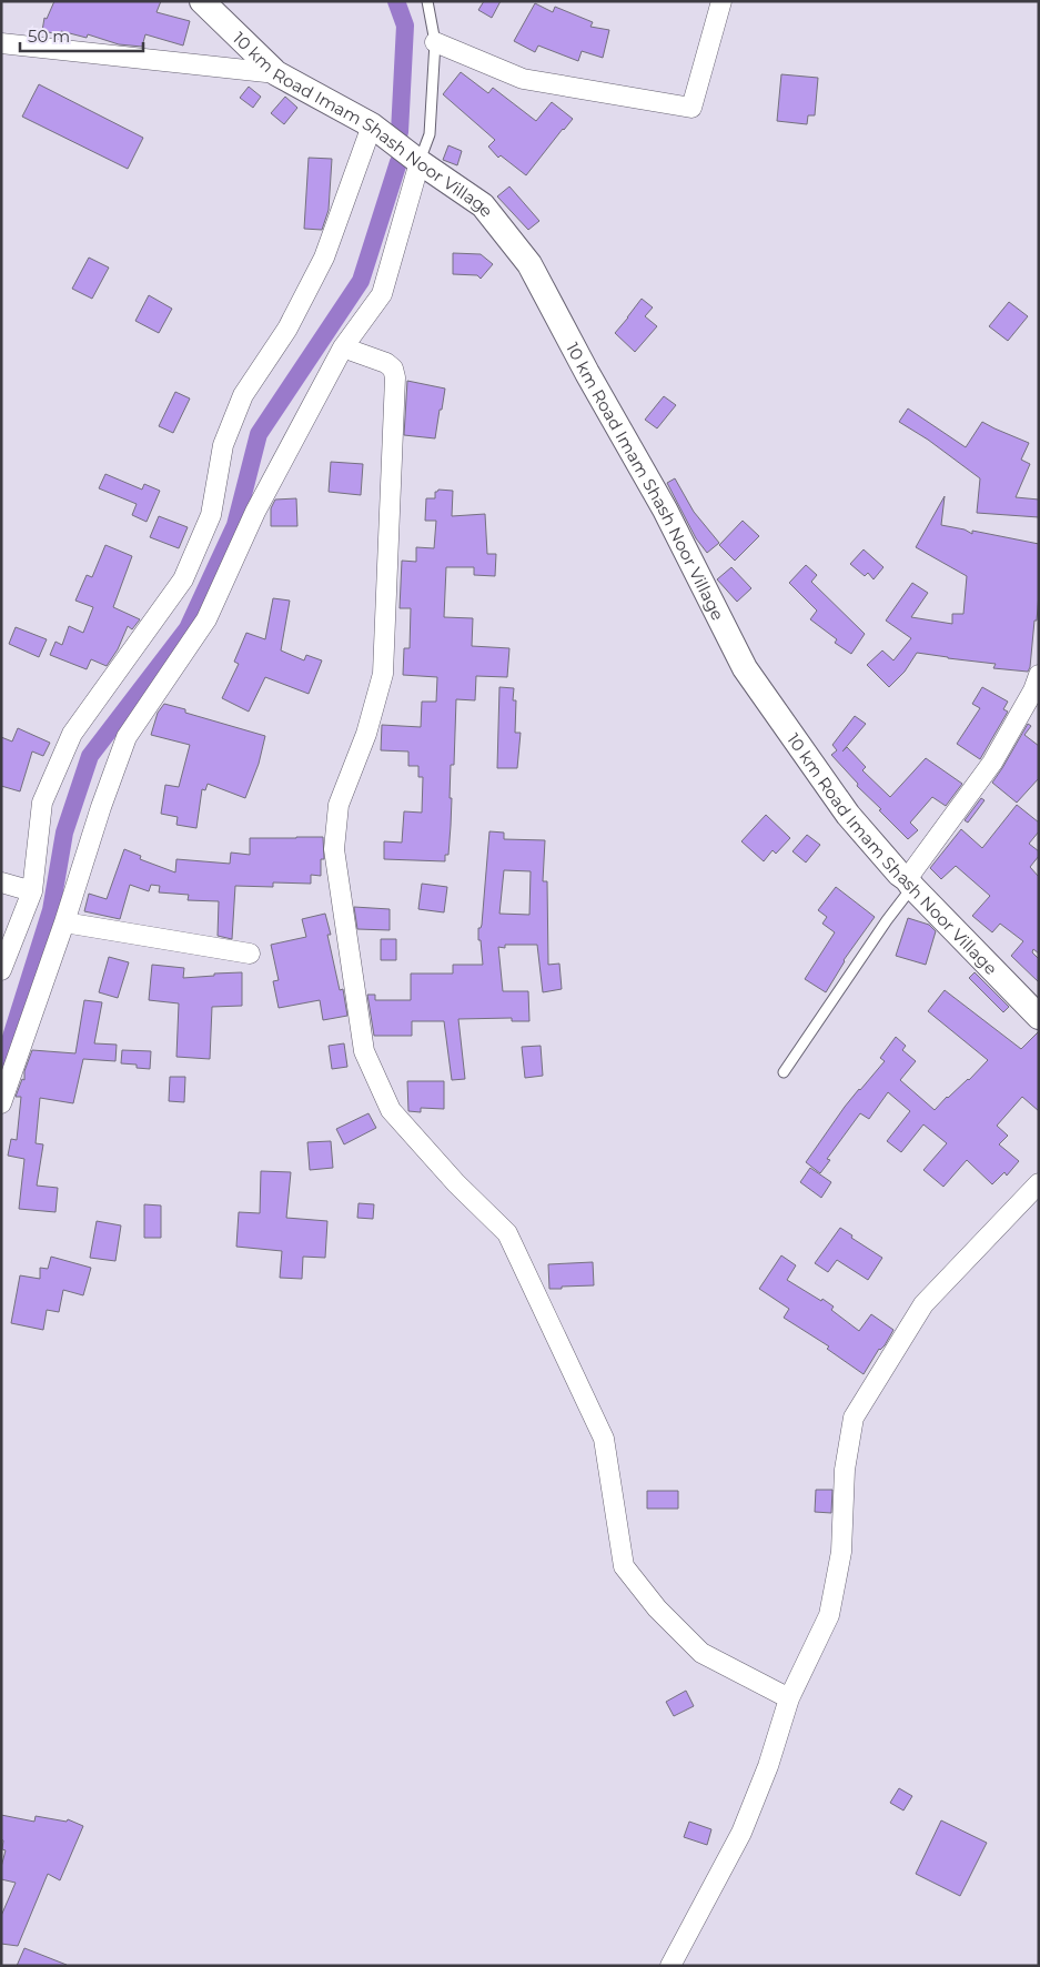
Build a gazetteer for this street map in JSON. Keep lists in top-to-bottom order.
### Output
{
  "streets": {
    "street": ["10 km Road Imam Shash Noor Village"]
  },
  "scale_bar": "50 m"
}
